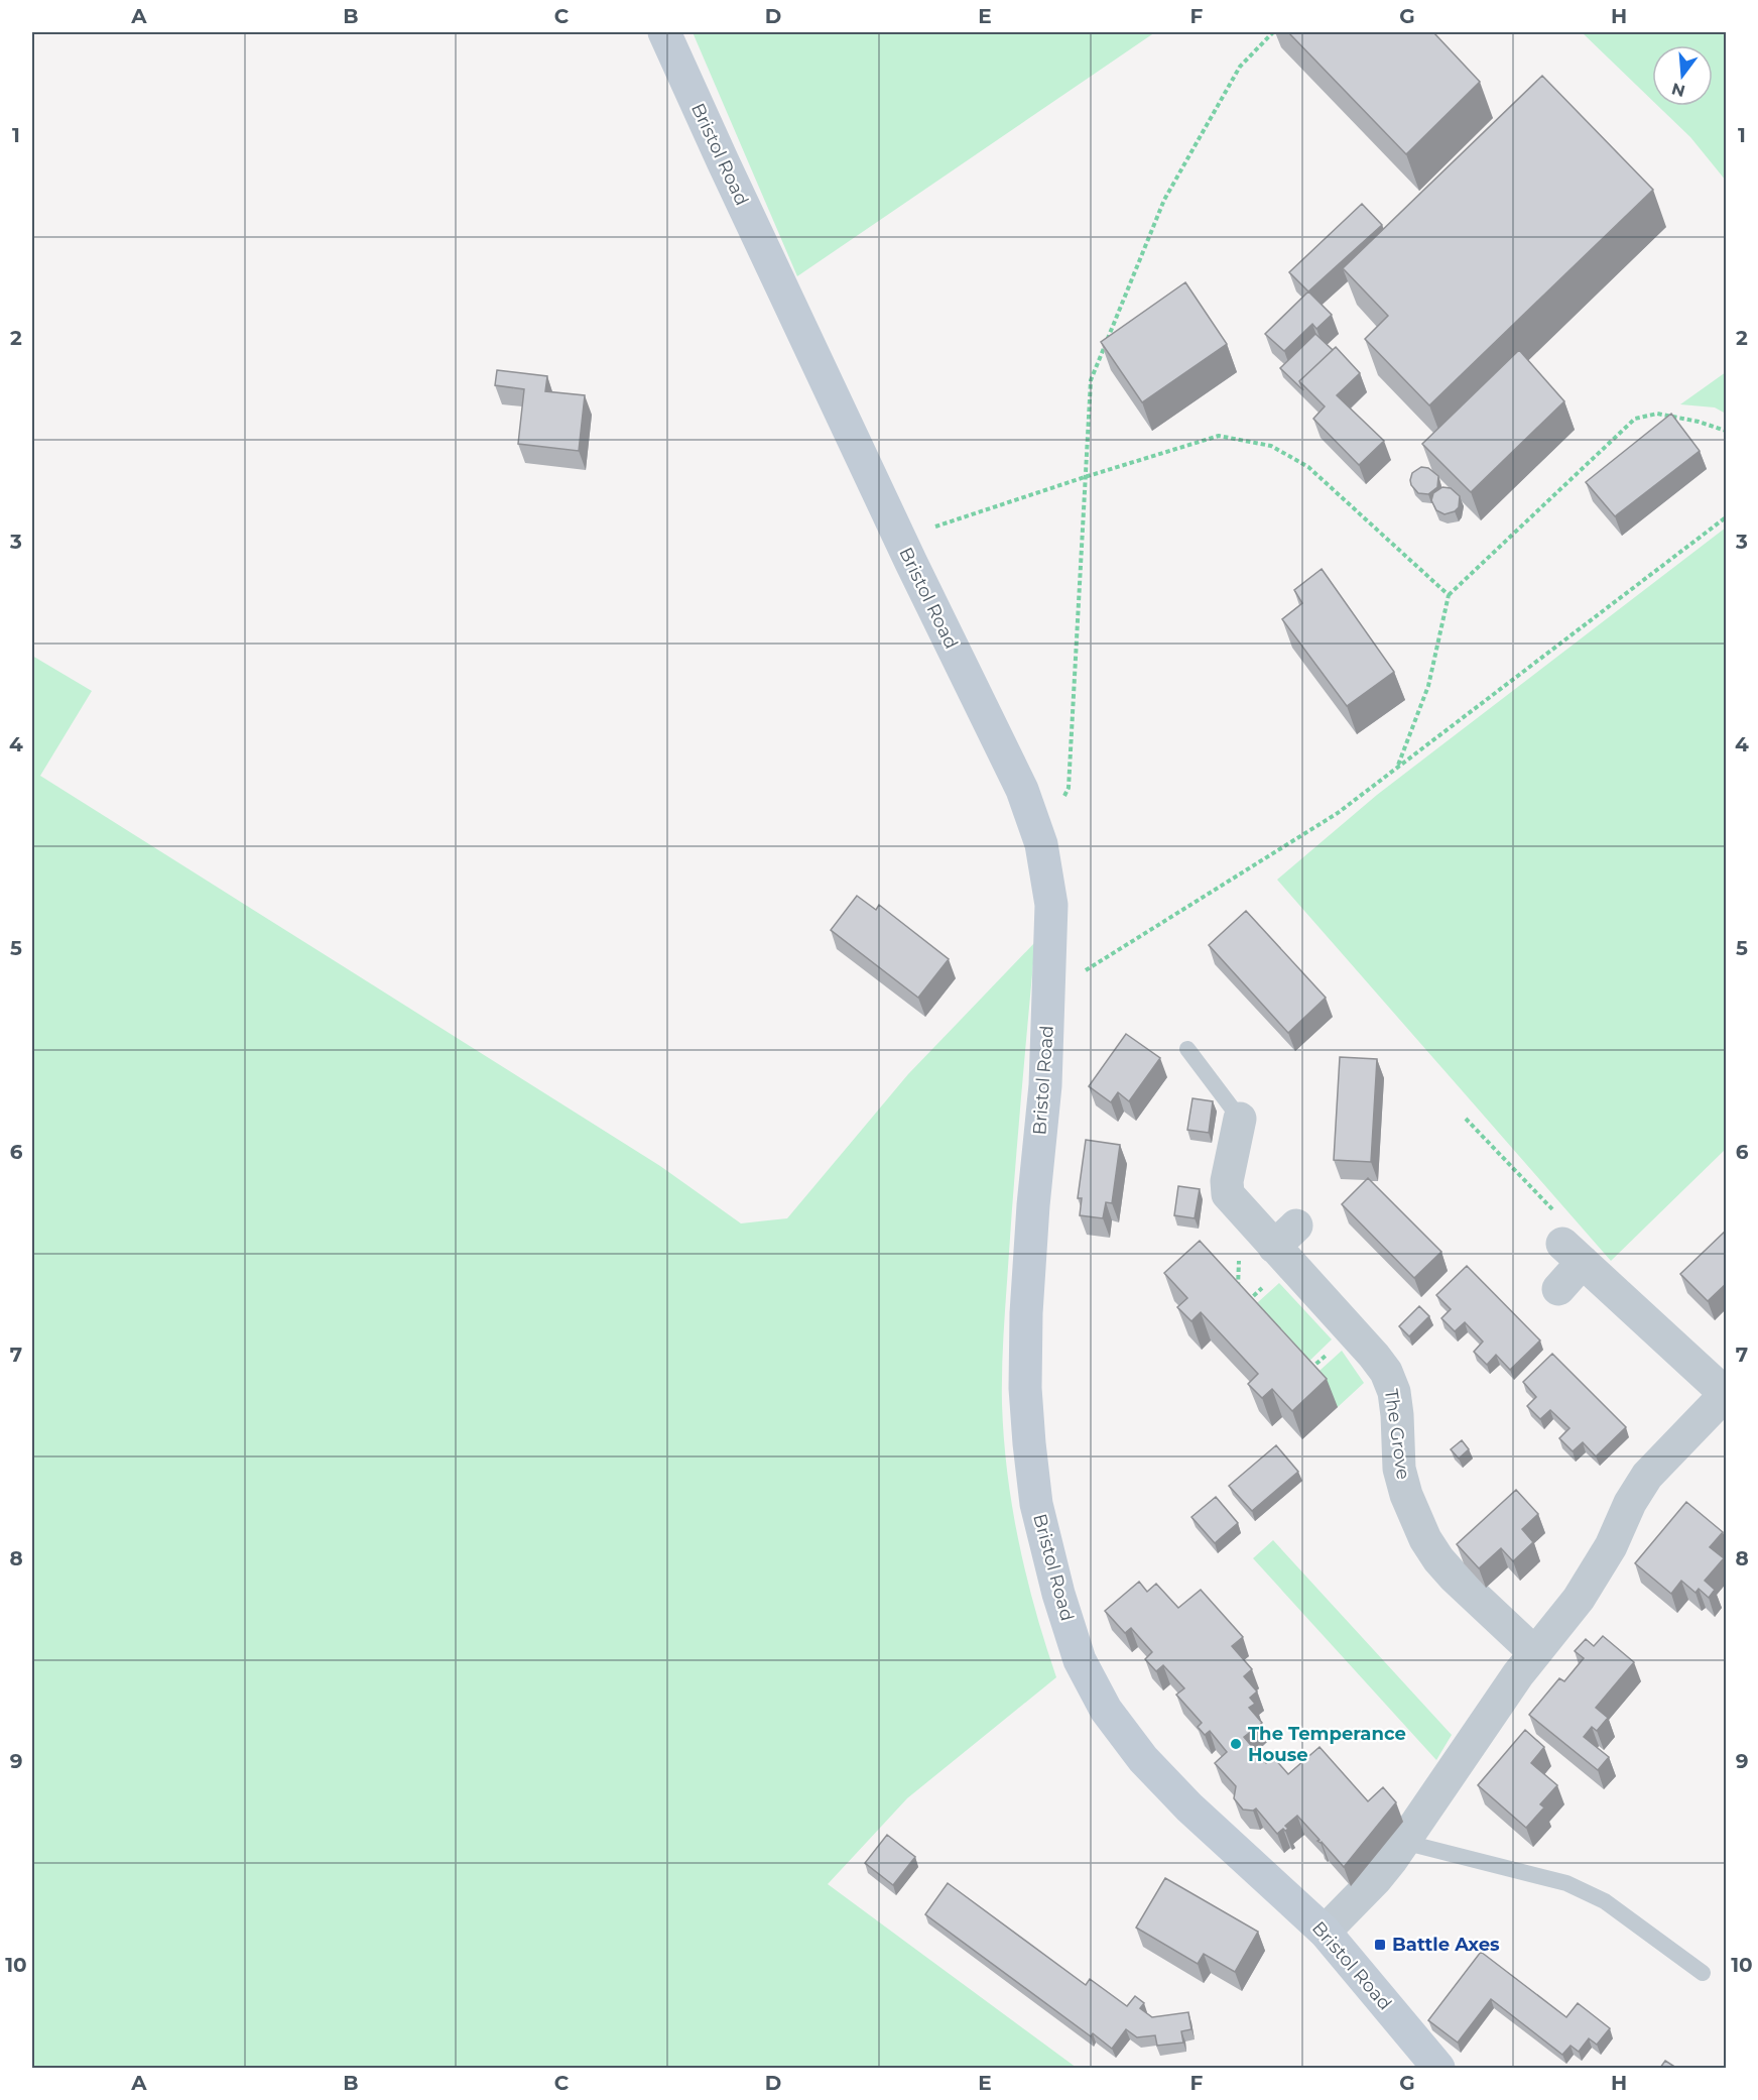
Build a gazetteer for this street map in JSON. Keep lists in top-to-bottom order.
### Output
{
  "streets": {
    "main road": ["Bristol Road"],
    "street": ["The Grove"]
  },
  "places": {
    "other": ["The Temperance House"],
    "transit": ["Battle Axes"]
  },
  "north": "bottom",
  "grid": {
    "columns": [
      "A",
      "B",
      "C",
      "D",
      "E",
      "F",
      "G",
      "H"
    ],
    "rows": [
      "1",
      "2",
      "3",
      "4",
      "5",
      "6",
      "7",
      "8",
      "9",
      "10"
    ]
  }
}
